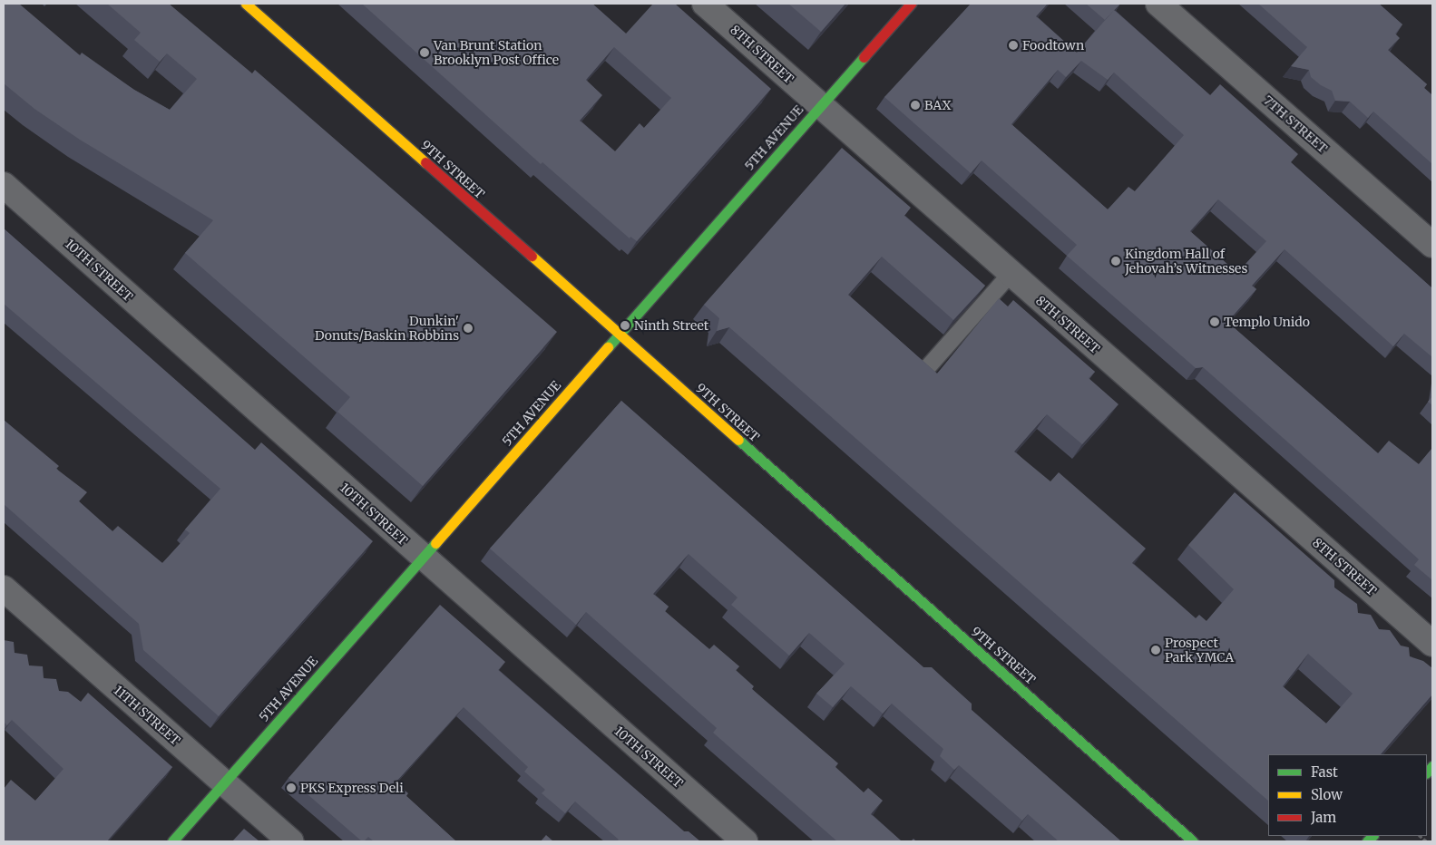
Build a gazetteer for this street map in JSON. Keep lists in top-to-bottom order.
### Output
{
  "streets": {
    "street": [
      "8TH STREET",
      "7TH STREET",
      "5TH AVENUE",
      "9TH STREET",
      "10TH STREET",
      "11TH STREET"
    ]
  },
  "crossings": [
    ["8TH STREET", "5TH AVENUE"],
    ["5TH AVENUE", "9TH STREET"],
    ["5TH AVENUE", "10TH STREET"],
    ["5TH AVENUE", "11TH STREET"]
  ],
  "places": [
    "Foodtown",
    "Van Brunt Station Brooklyn Post Office",
    "BAX",
    "Kingdom Hall of Jehovah’s Witnesses",
    "Templo Unido",
    "Ninth Street",
    "Dunkin' Donuts/Baskin Robbins",
    "Prospect Park YMCA",
    "PKS Express Deli"
  ],
  "legend": ["Fast", "Slow", "Jam"]
}
